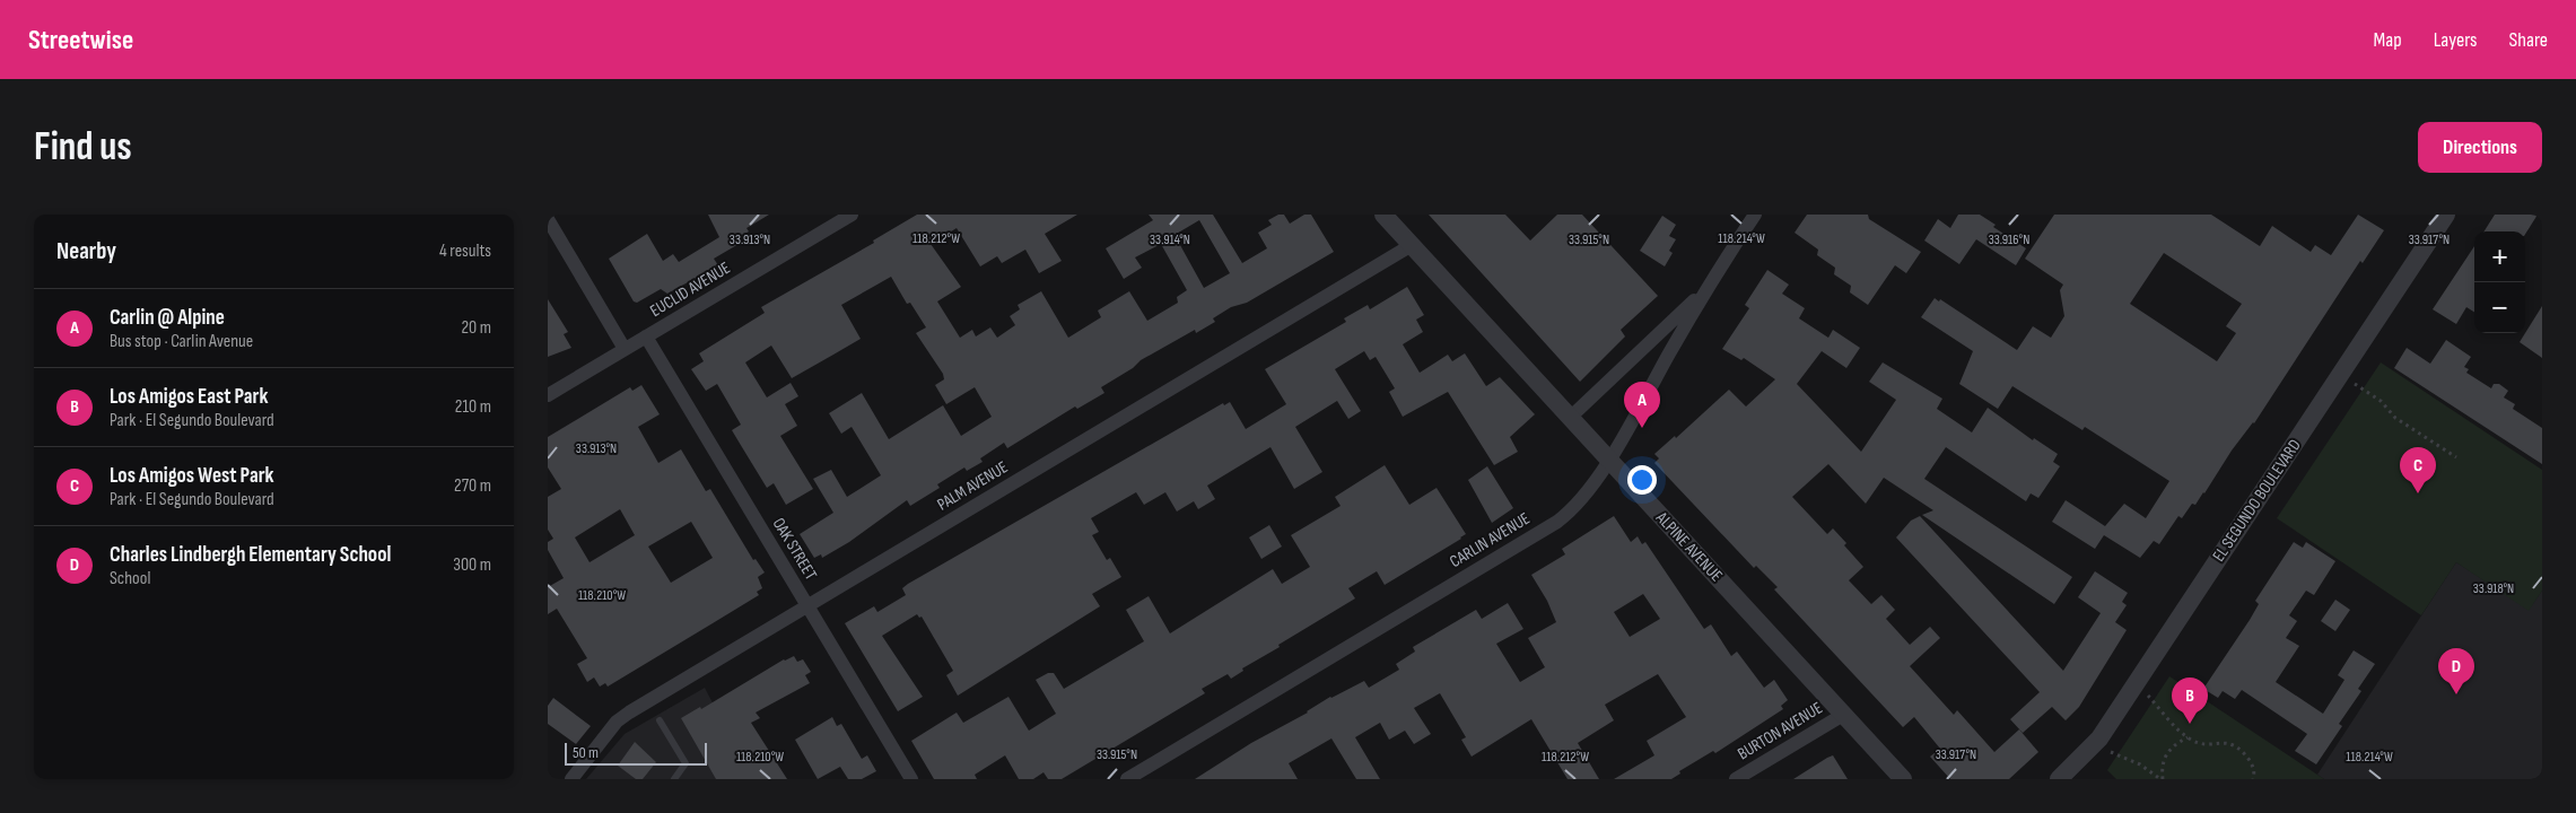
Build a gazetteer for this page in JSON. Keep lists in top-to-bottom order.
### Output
{
  "streets": {
    "street": [
      "EUCLID AVENUE",
      "PALM AVENUE",
      "EL SEGUNDO BOULEVARD",
      "CARLIN AVENUE",
      "ALPINE AVENUE",
      "OAK STREET",
      "BURTON AVENUE"
    ]
  },
  "crossings": [
    ["EUCLID AVENUE", "OAK STREET"],
    ["PALM AVENUE", "ALPINE AVENUE"],
    ["PALM AVENUE", "OAK STREET"],
    ["CARLIN AVENUE", "ALPINE AVENUE"],
    ["ALPINE AVENUE", "BURTON AVENUE"]
  ],
  "scale_bar": "50 m",
  "page": {
    "header": "Streetwise",
    "nav": ["Map", "Layers", "Share"],
    "buttons": "Directions",
    "title": "Find us",
    "heading": ["Nearby", "4 results"],
    "map_buttons": ["+", "−"],
    "list": [
      {
        "mark": "A",
        "name": "Carlin @ Alpine",
        "note": "Bus stop · Carlin Avenue",
        "value": "20 m"
      },
      {
        "mark": "B",
        "name": "Los Amigos East Park",
        "note": "Park · El Segundo Boulevard",
        "value": "210 m"
      },
      {
        "mark": "C",
        "name": "Los Amigos West Park",
        "note": "Park · El Segundo Boulevard",
        "value": "270 m"
      },
      {
        "mark": "D",
        "name": "Charles Lindbergh Elementary School",
        "note": "School",
        "value": "300 m"
      }
    ],
    "pins": [
      "A",
      "C",
      "D",
      "B"
    ],
    "scale": "50 m"
  },
  "coordinates": [
    "118.212°W",
    "118.214°W",
    "33.913°N",
    "33.914°N",
    "33.915°N",
    "33.916°N",
    "33.917°N",
    "33.918°N",
    "118.210°W"
  ]
}
